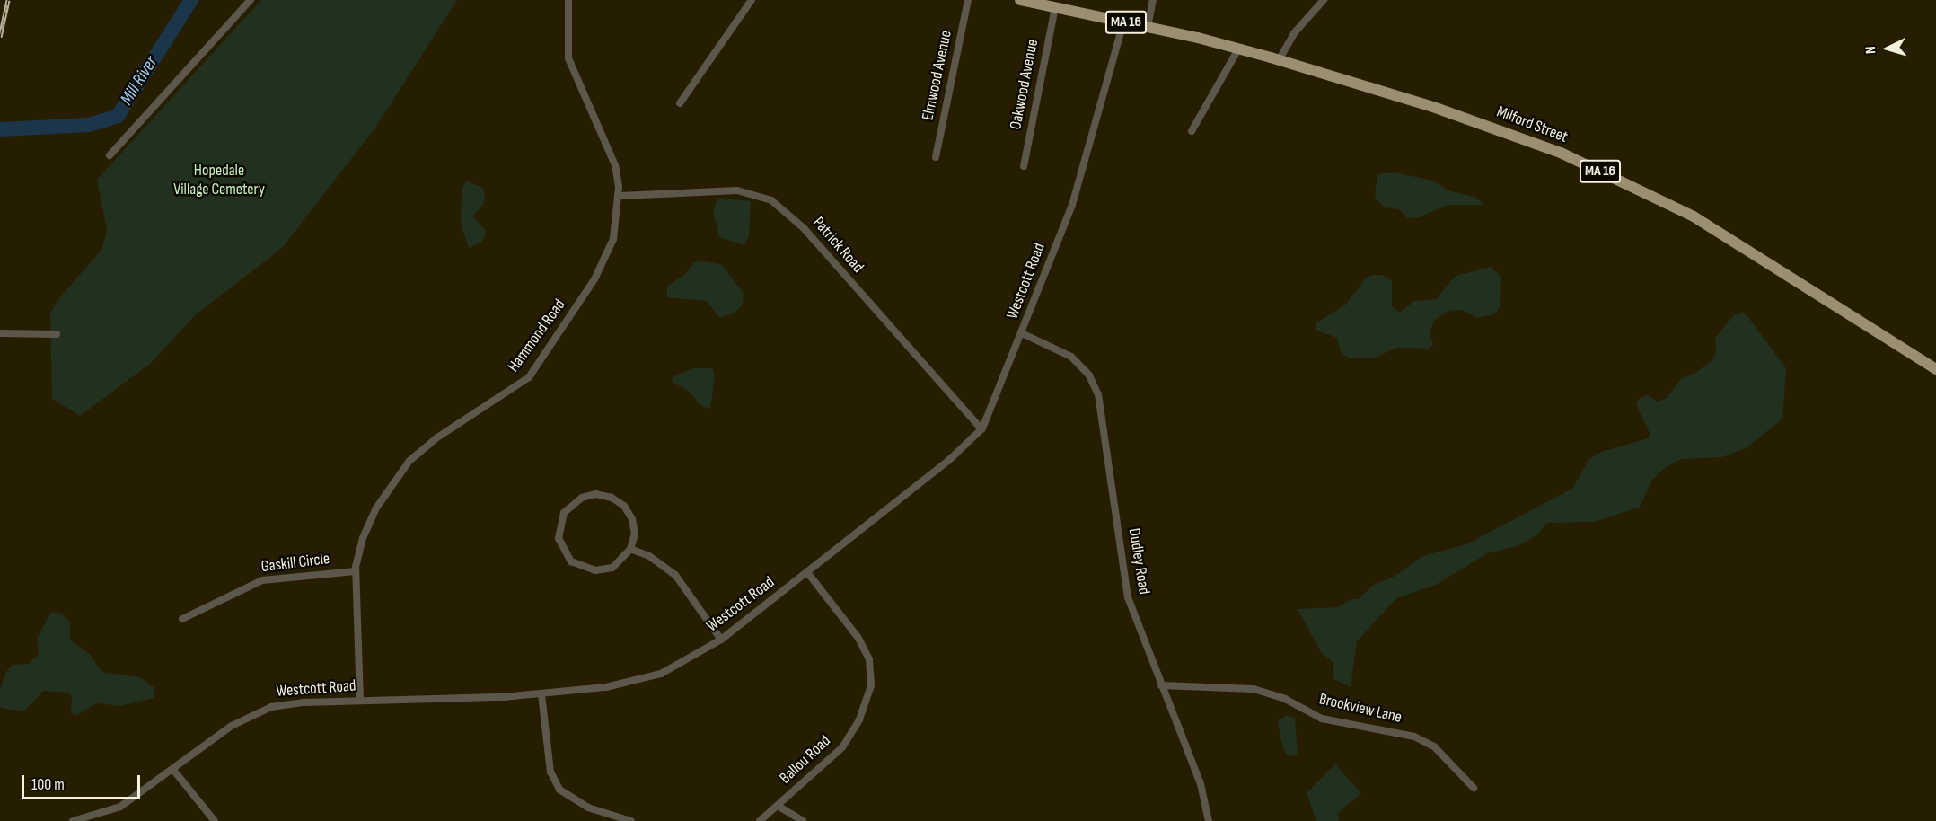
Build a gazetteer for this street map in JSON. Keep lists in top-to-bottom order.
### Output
{
  "streets": {
    "main road": ["MA 16", "Milford Street"],
    "street": [
      "Elmwood Avenue",
      "Oakwood Avenue",
      "Patrick Road",
      "Westcott Road",
      "Hammond Road",
      "Dudley Road",
      "Gaskill Circle",
      "Brookview Lane",
      "Ballou Road"
    ]
  },
  "crossings": [
    ["MA 16", "Oakwood Avenue"],
    ["MA 16", "Milford Street"],
    ["MA 16", "Westcott Road"],
    ["Patrick Road", "Westcott Road"],
    ["Patrick Road", "Hammond Road"],
    ["Westcott Road", "Hammond Road"],
    ["Westcott Road", "Dudley Road"],
    ["Westcott Road", "Ballou Road"],
    ["Hammond Road", "Gaskill Circle"],
    ["Dudley Road", "Brookview Lane"]
  ],
  "water": ["Mill River"],
  "parks": ["Hopedale Village Cemetery"],
  "scale_bar": "100 m",
  "north": "left"
}
